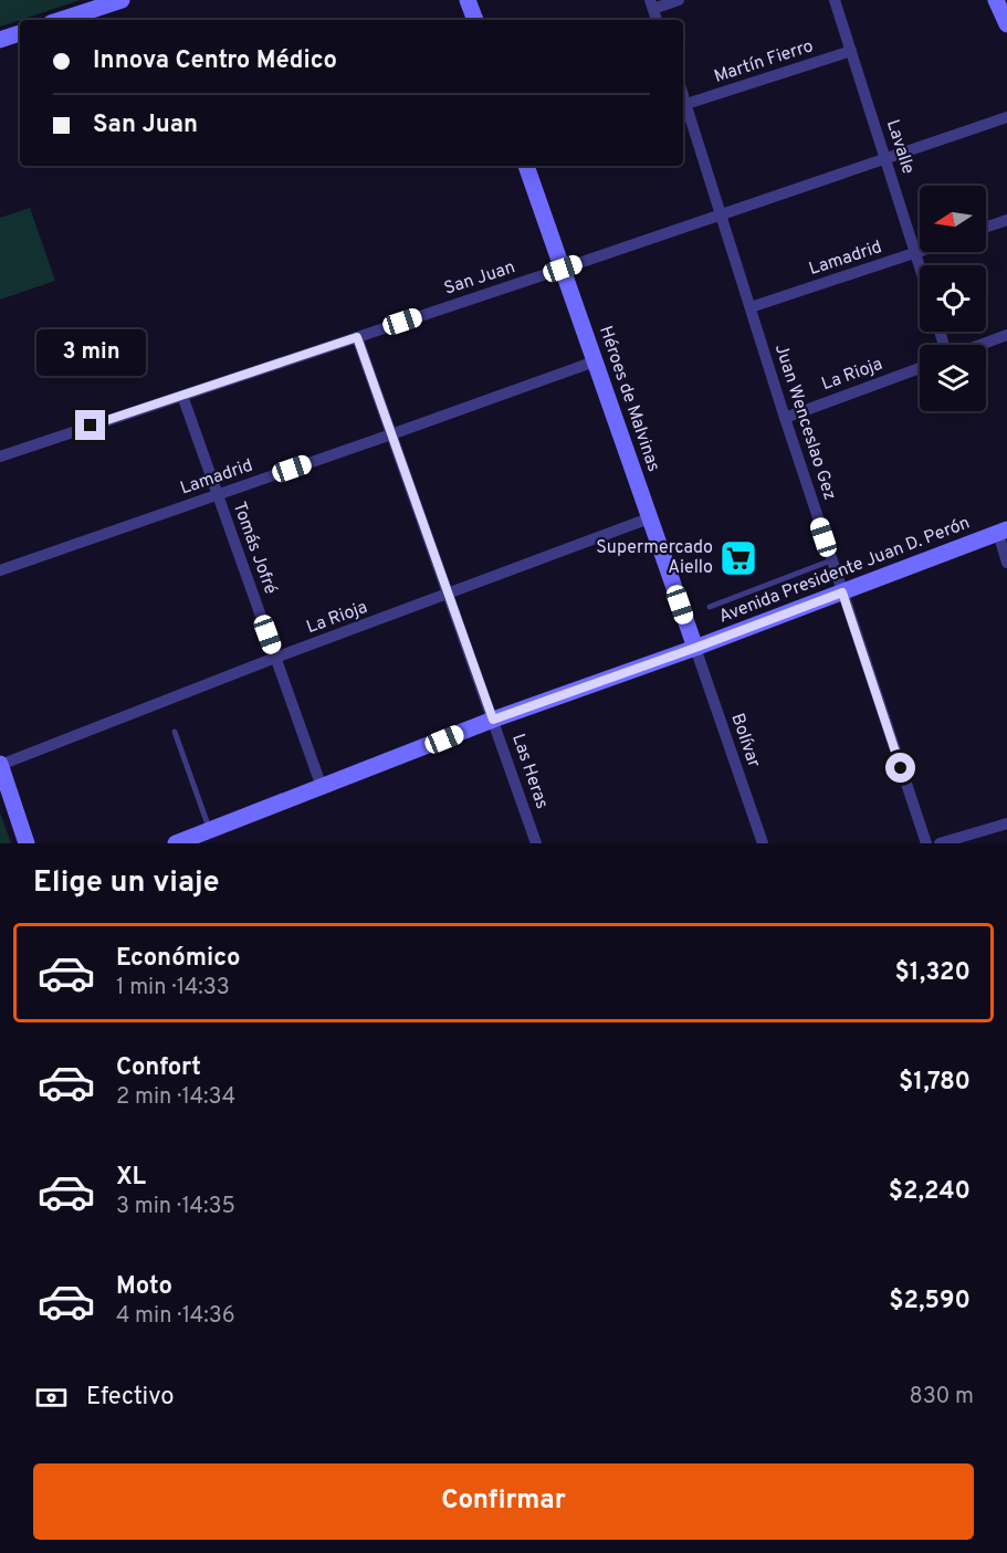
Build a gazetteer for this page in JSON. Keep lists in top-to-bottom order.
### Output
{
  "streets": {
    "main road": ["Héroes de Malvinas", "Avenida Presidente Juan D. Perón"],
    "street": [
      "Martín Fierro",
      "Lavalle",
      "Lamadrid",
      "San Juan",
      "La Rioja",
      "Juan Wenceslao Gez",
      "Tomás Jofré",
      "Bolívar",
      "Las Heras"
    ]
  },
  "crossings": [
    ["Martín Fierro", "Lavalle"],
    ["Martín Fierro", "Juan Wenceslao Gez"],
    ["Lavalle", "Lamadrid"],
    ["Lavalle", "San Juan"],
    ["Lamadrid", "Héroes de Malvinas"],
    ["Lamadrid", "Juan Wenceslao Gez"],
    ["Lamadrid", "Tomás Jofré"],
    ["Lamadrid", "Las Heras"],
    ["San Juan", "Héroes de Malvinas"],
    ["San Juan", "Juan Wenceslao Gez"],
    ["San Juan", "Tomás Jofré"],
    ["San Juan", "Las Heras"],
    ["La Rioja", "Héroes de Malvinas"],
    ["La Rioja", "Juan Wenceslao Gez"],
    ["La Rioja", "Tomás Jofré"],
    ["La Rioja", "Las Heras"],
    ["Héroes de Malvinas", "Avenida Presidente Juan D. Perón"],
    ["Héroes de Malvinas", "Bolívar"],
    ["Juan Wenceslao Gez", "Avenida Presidente Juan D. Perón"],
    ["Tomás Jofré", "Avenida Presidente Juan D. Perón"],
    ["Avenida Presidente Juan D. Perón", "Bolívar"],
    ["Avenida Presidente Juan D. Perón", "Las Heras"]
  ],
  "places": {
    "supermarket": ["Supermercado Aiello"]
  },
  "north": "left",
  "page": {
    "banner": ["Innova Centro Médico", "San Juan"],
    "bubble": "3 min",
    "heading": "Elige un viaje",
    "list": [
      {
        "name": "Económico",
        "note": "1 min · 14:33",
        "value": "$1,320"
      },
      {
        "name": "Confort",
        "note": "2 min · 14:34",
        "value": "$1,780"
      },
      {
        "name": "XL",
        "note": "3 min · 14:35",
        "value": "$2,240"
      },
      {
        "name": "Moto",
        "note": "4 min · 14:36",
        "value": "$2,590"
      }
    ],
    "pay": ["Efectivo", "830 m"],
    "buttons": "Confirmar"
  }
}
